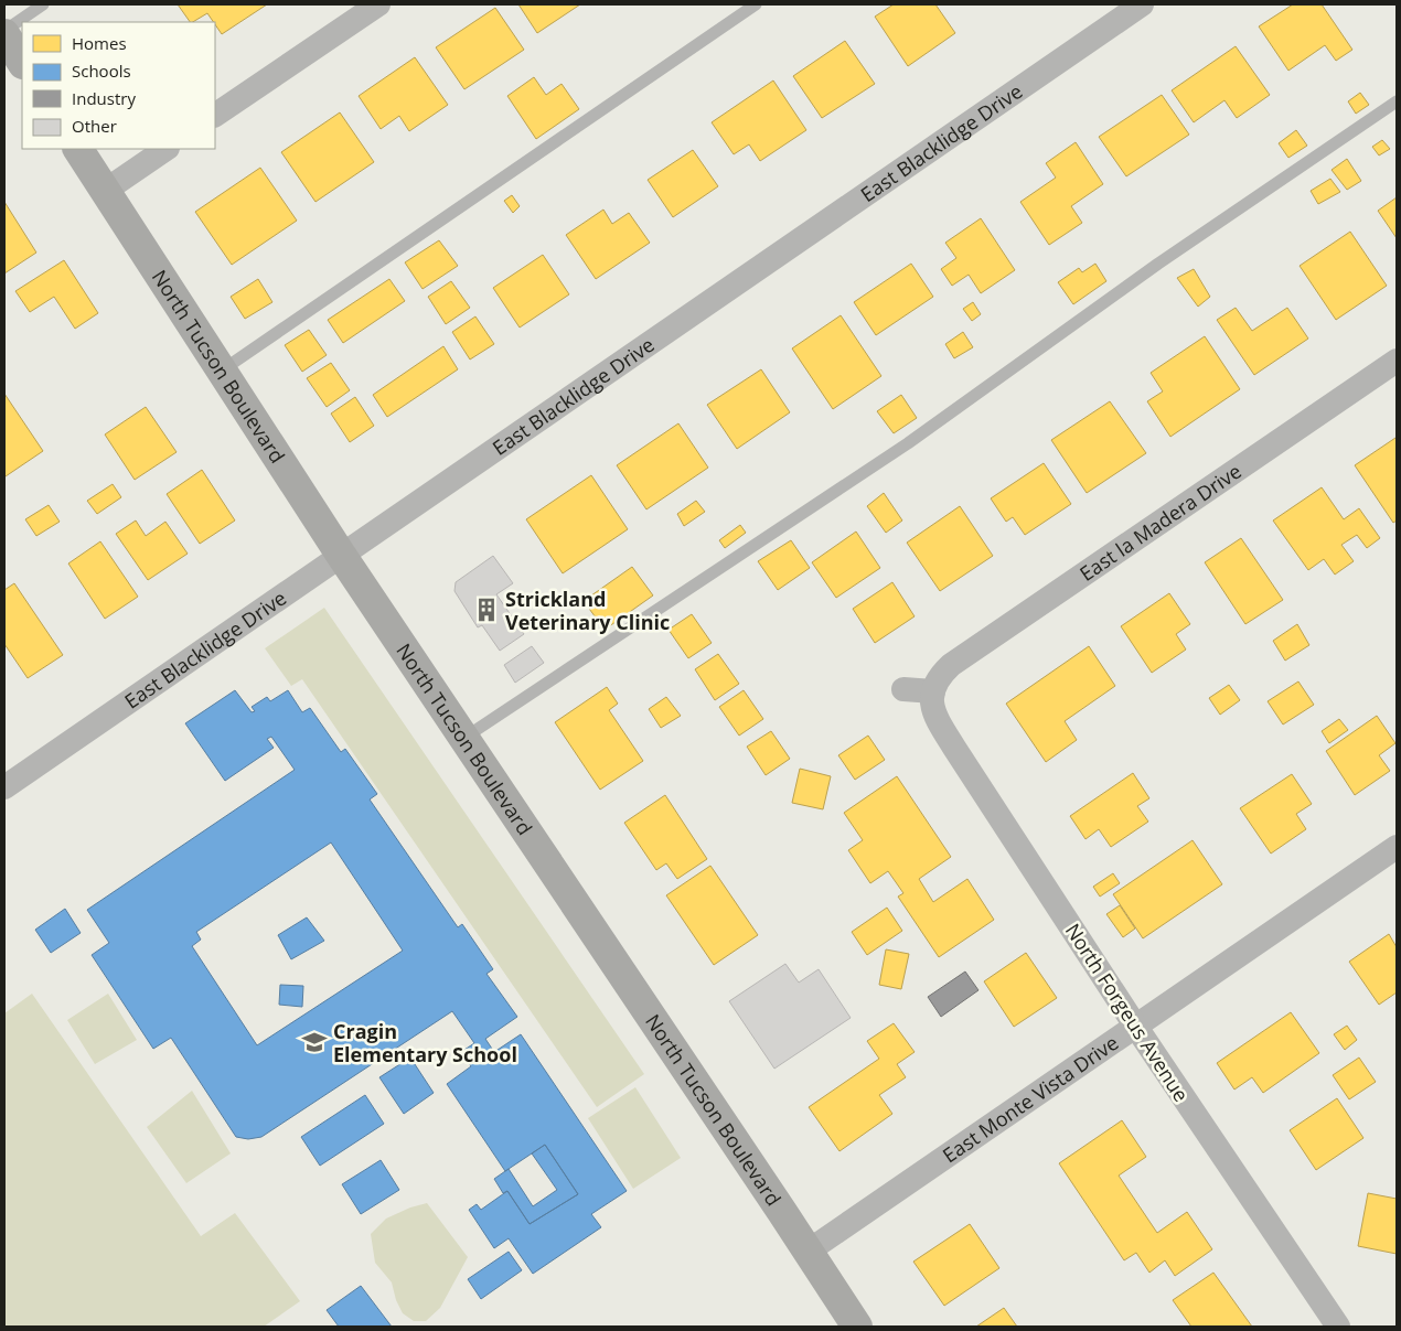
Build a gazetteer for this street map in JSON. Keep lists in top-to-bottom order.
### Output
{
  "streets": {
    "main road": ["North Tucson Boulevard"],
    "street": [
      "East Blacklidge Drive",
      "East la Madera Drive",
      "North Forgeus Avenue",
      "East Monte Vista Drive"
    ]
  },
  "crossings": [
    ["East Blacklidge Drive", "North Tucson Boulevard"],
    ["North Tucson Boulevard", "East Monte Vista Drive"],
    ["East la Madera Drive", "North Forgeus Avenue"],
    ["North Forgeus Avenue", "East Monte Vista Drive"]
  ],
  "places": {
    "building": ["Strickland Veterinary Clinic"],
    "school or university": ["Cragin Elementary School"]
  },
  "legend": [
    "Homes",
    "Schools",
    "Industry",
    "Other"
  ]
}
